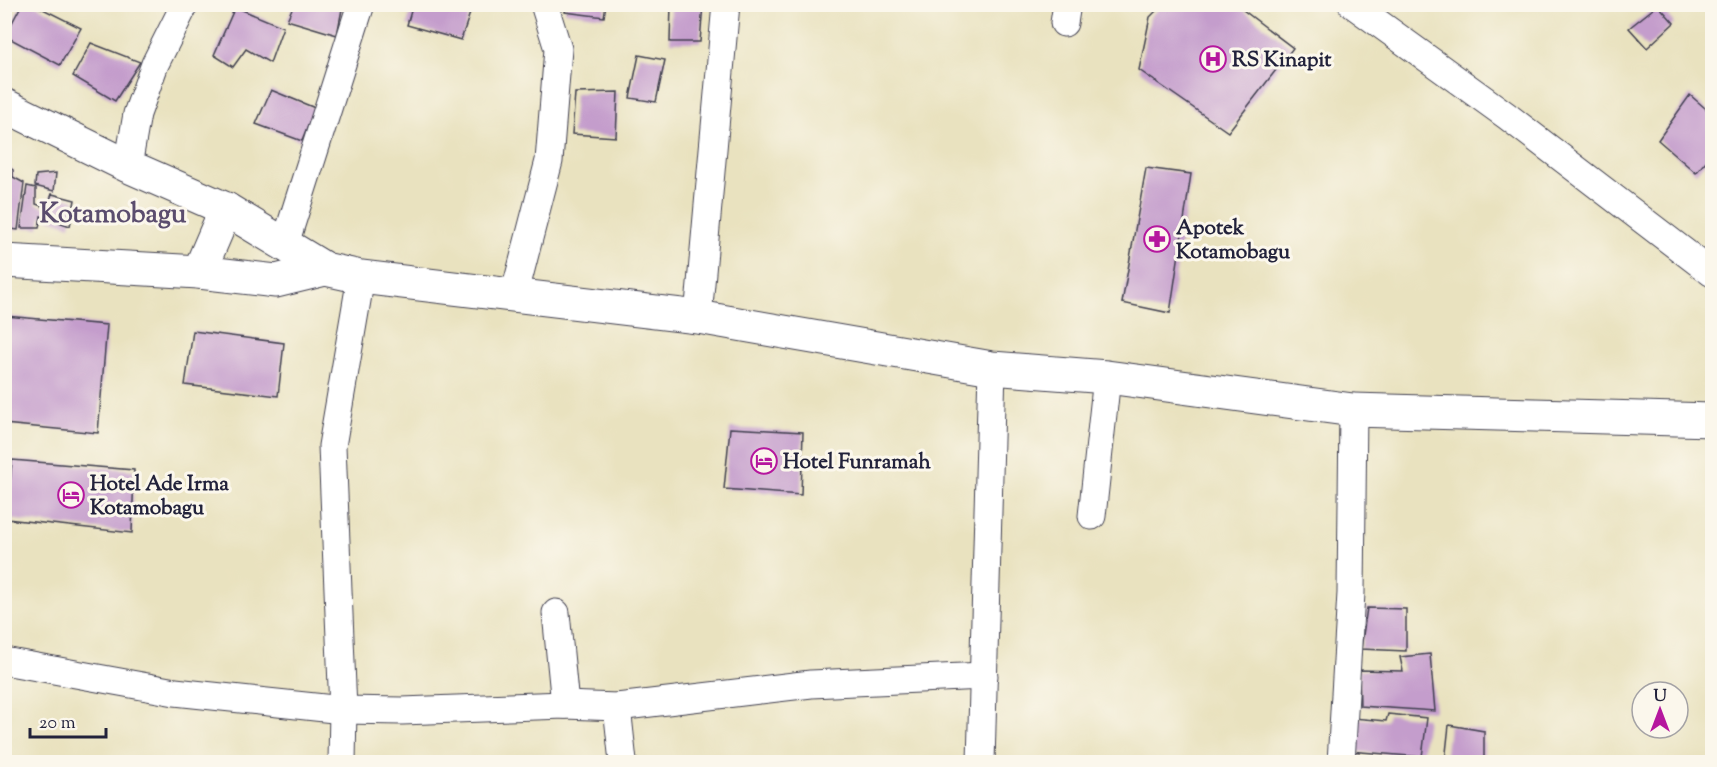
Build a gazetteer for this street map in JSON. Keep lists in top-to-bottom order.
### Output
{
  "districts": ["Kotamobagu"],
  "places": {
    "hospital": ["RS Kinapit"],
    "pharmacy": ["Apotek Kotamobagu"],
    "hotel": ["Hotel Funramah", "Hotel Ade Irma Kotamobagu"]
  },
  "scale_bar": "20 m",
  "north": "top"
}
